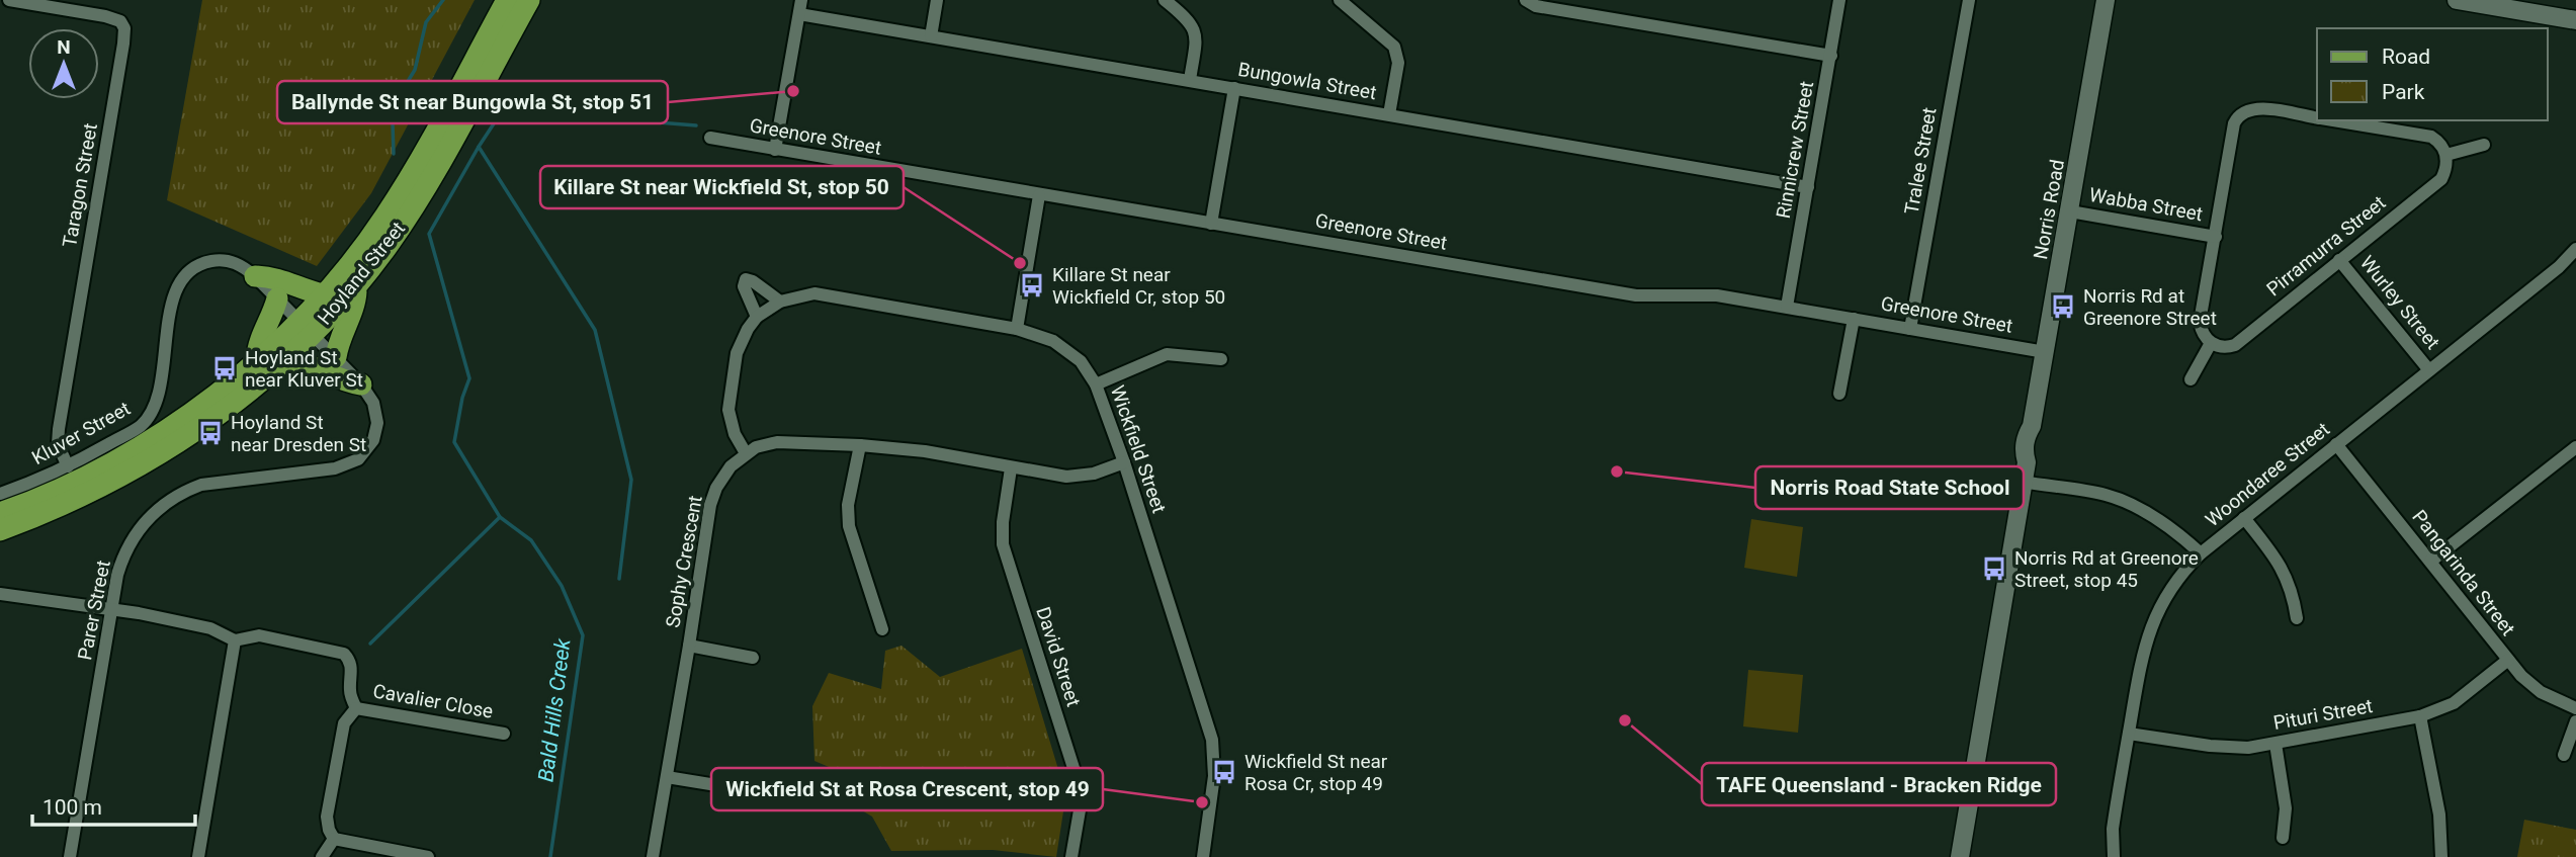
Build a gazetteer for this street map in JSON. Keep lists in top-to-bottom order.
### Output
{
  "streets": {
    "main road": ["Norris Road", "Hoyland Street"],
    "street": [
      "Bungowla Street",
      "Greenore Street",
      "Rinnicrew Street",
      "Tralee Street",
      "Taragon Street",
      "Wabba Street",
      "Pirramurra Street",
      "Wurley Street",
      "Kluver Street",
      "Wickfield Street",
      "Woondaree Street",
      "Sophy Crescent",
      "Pangarinda Street",
      "Parer Street",
      "David Street",
      "Cavalier Close",
      "Pituri Street"
    ]
  },
  "crossings": [
    ["Bungowla Street", "Rinnicrew Street"],
    ["Greenore Street", "Rinnicrew Street"],
    ["Greenore Street", "Tralee Street"],
    ["Greenore Street", "Norris Road"],
    ["Taragon Street", "Kluver Street"],
    ["Wabba Street", "Norris Road"],
    ["Pirramurra Street", "Wurley Street"],
    ["Hoyland Street", "Kluver Street"],
    ["Hoyland Street", "Parer Street"],
    ["Wurley Street", "Woondaree Street"],
    ["Kluver Street", "Parer Street"],
    ["Wickfield Street", "Sophy Crescent"],
    ["Woondaree Street", "Pangarinda Street"],
    ["Woondaree Street", "Pituri Street"],
    ["Pangarinda Street", "Pituri Street"]
  ],
  "water": ["Bald Hills Creek"],
  "places": {
    "other": [
      "Ballynde St near Bungowla St, stop 51",
      "Killare St near Wickfield St, stop 50",
      "Norris Road State School",
      "TAFE Queensland - Bracken Ridge",
      "Wickfield St at Rosa Crescent, stop 49"
    ],
    "bus stop": [
      "Killare St near Wickfield Cr, stop 50",
      "Norris Rd at Greenore Street",
      "Hoyland St near Kluver St",
      "Hoyland St near Dresden St",
      "Norris Rd at Greenore Street, stop 45",
      "Wickfield St near Rosa Cr, stop 49"
    ]
  },
  "legend": ["Road", "Park"],
  "scale_bar": "100 m",
  "north": "top"
}
